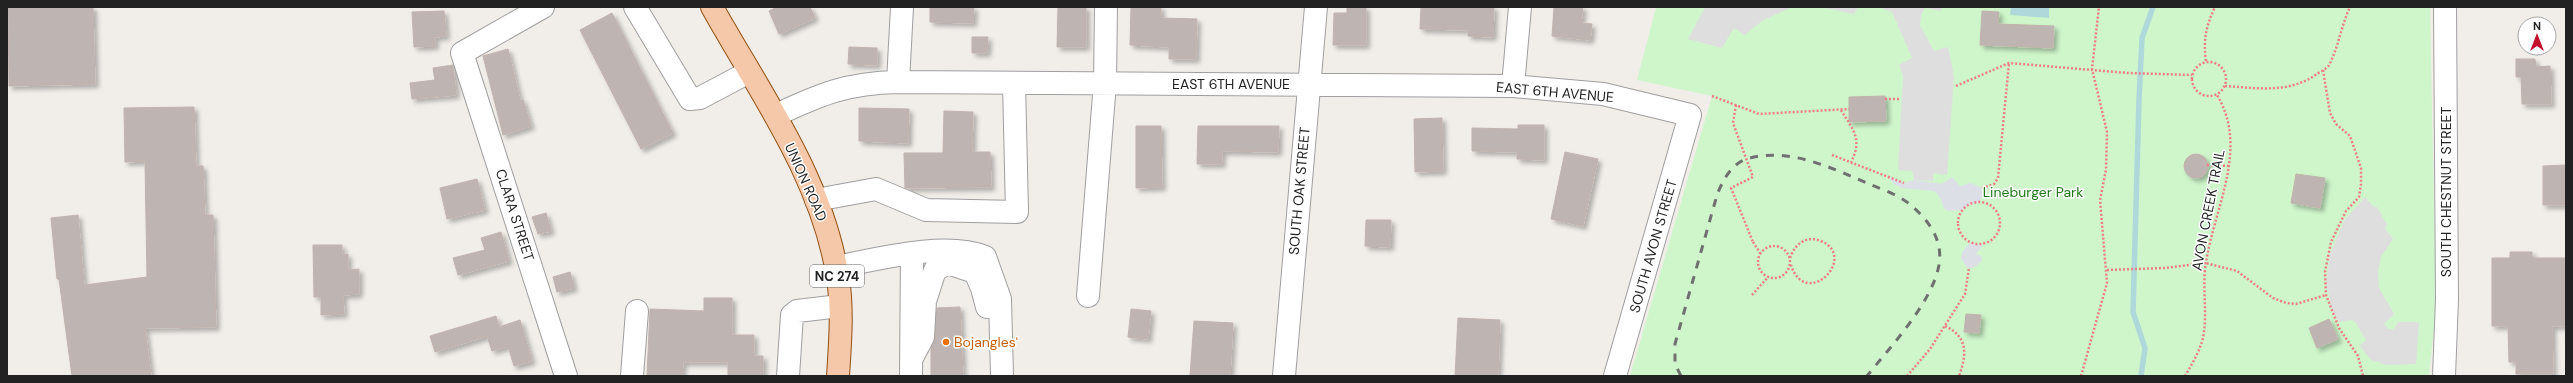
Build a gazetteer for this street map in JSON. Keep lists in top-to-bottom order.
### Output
{
  "streets": {
    "main road": ["UNION ROAD", "NC 274"],
    "street": [
      "EAST 6TH AVENUE",
      "SOUTH OAK STREET",
      "SOUTH CHESTNUT STREET",
      "CLARA STREET",
      "SOUTH AVON STREET"
    ],
    "path": ["AVON CREEK TRAIL"]
  },
  "crossings": [
    ["EAST 6TH AVENUE", "UNION ROAD"],
    ["EAST 6TH AVENUE", "SOUTH OAK STREET"],
    ["EAST 6TH AVENUE", "SOUTH AVON STREET"]
  ],
  "parks": ["Lineburger Park"],
  "places": ["Bojangles'"],
  "north": "top"
}
